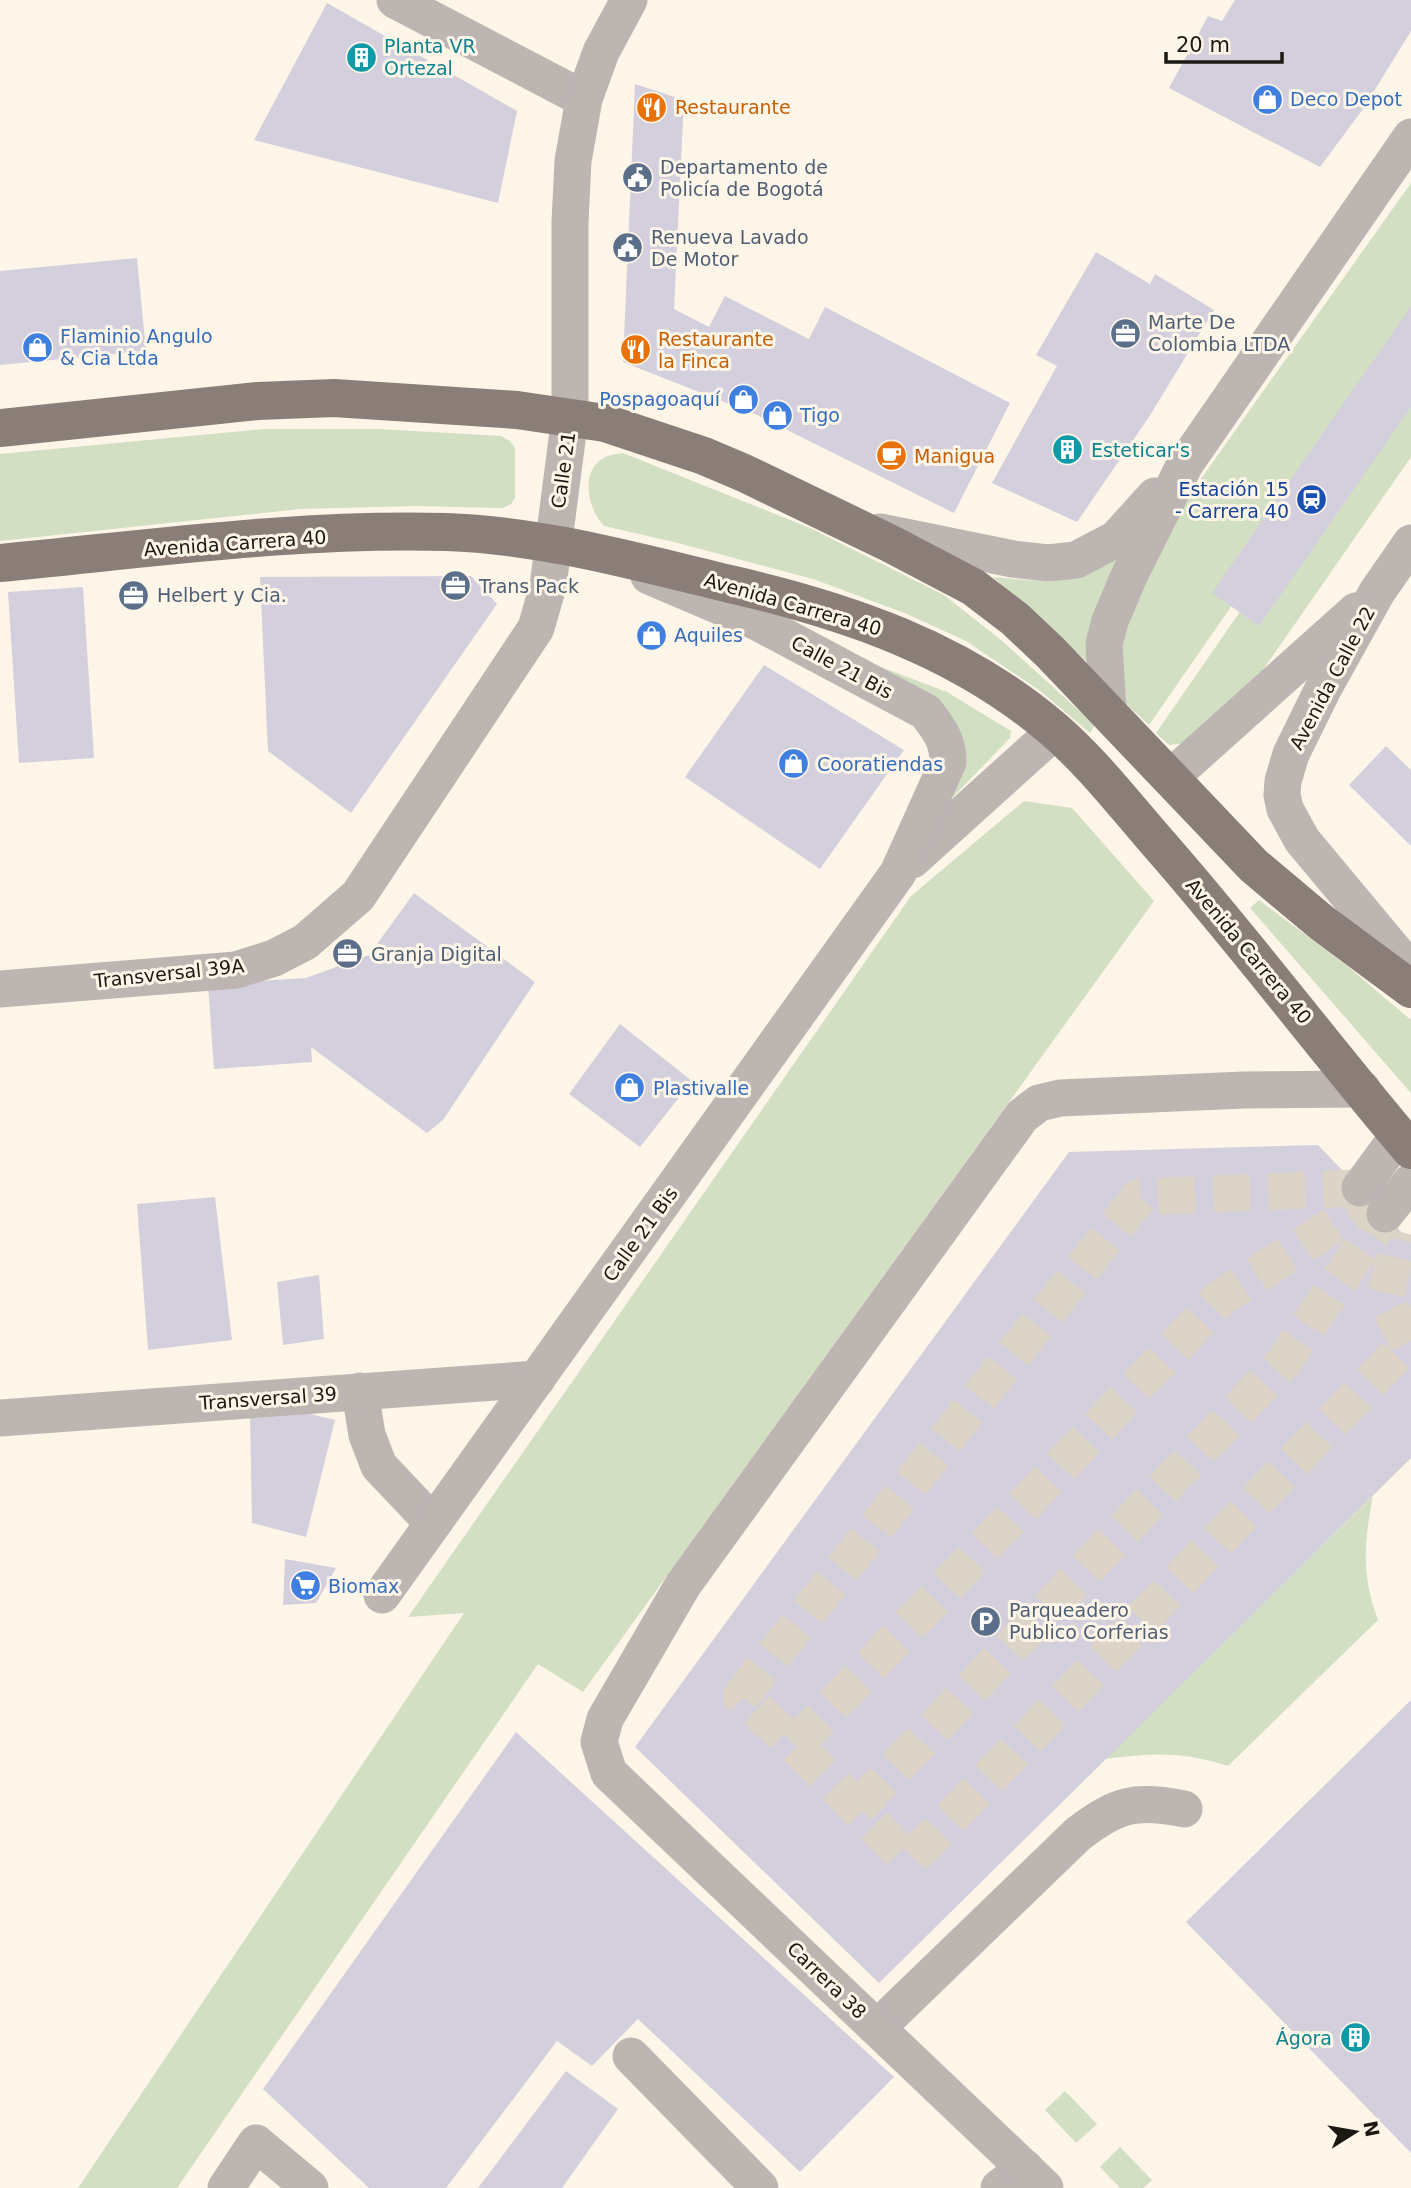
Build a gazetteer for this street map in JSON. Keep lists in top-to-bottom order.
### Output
{
  "streets": {
    "main road": ["Avenida Carrera 40"],
    "street": [
      "Calle 21",
      "Calle 21 Bis",
      "Avenida Calle 22",
      "Transversal 39A",
      "Transversal 39",
      "Carrera 38"
    ]
  },
  "crossings": [
    ["Calle 21", "Avenida Carrera 40"],
    ["Calle 21", "Transversal 39A"],
    ["Avenida Carrera 40", "Calle 21 Bis"],
    ["Avenida Carrera 40", "Carrera 38"],
    ["Calle 21 Bis", "Transversal 39"]
  ],
  "places": {
    "building": ["Planta VR Ortezal", "Esteticar's", "Ágora"],
    "shop": [
      "Deco Depot",
      "Flaminio Angulo & Cia Ltda",
      "Pospagoaquí",
      "Tigo",
      "Aquiles",
      "Cooratiendas",
      "Plastivalle"
    ],
    "restaurant": ["Restaurante", "Restaurante la Finca"],
    "public building": ["Departamento de Policía de Bogotá", "Renueva Lavado De Motor"],
    "office": [
      "Marte De Colombia LTDA",
      "Trans Pack",
      "Helbert y Cia.",
      "Granja Digital"
    ],
    "cafe": ["Manigua"],
    "station": ["Estación 15 - Carrera 40"],
    "supermarket": ["Biomax"],
    "parking": ["Parqueadero Publico Corferias"]
  },
  "scale_bar": "20 m",
  "north": "right"
}
